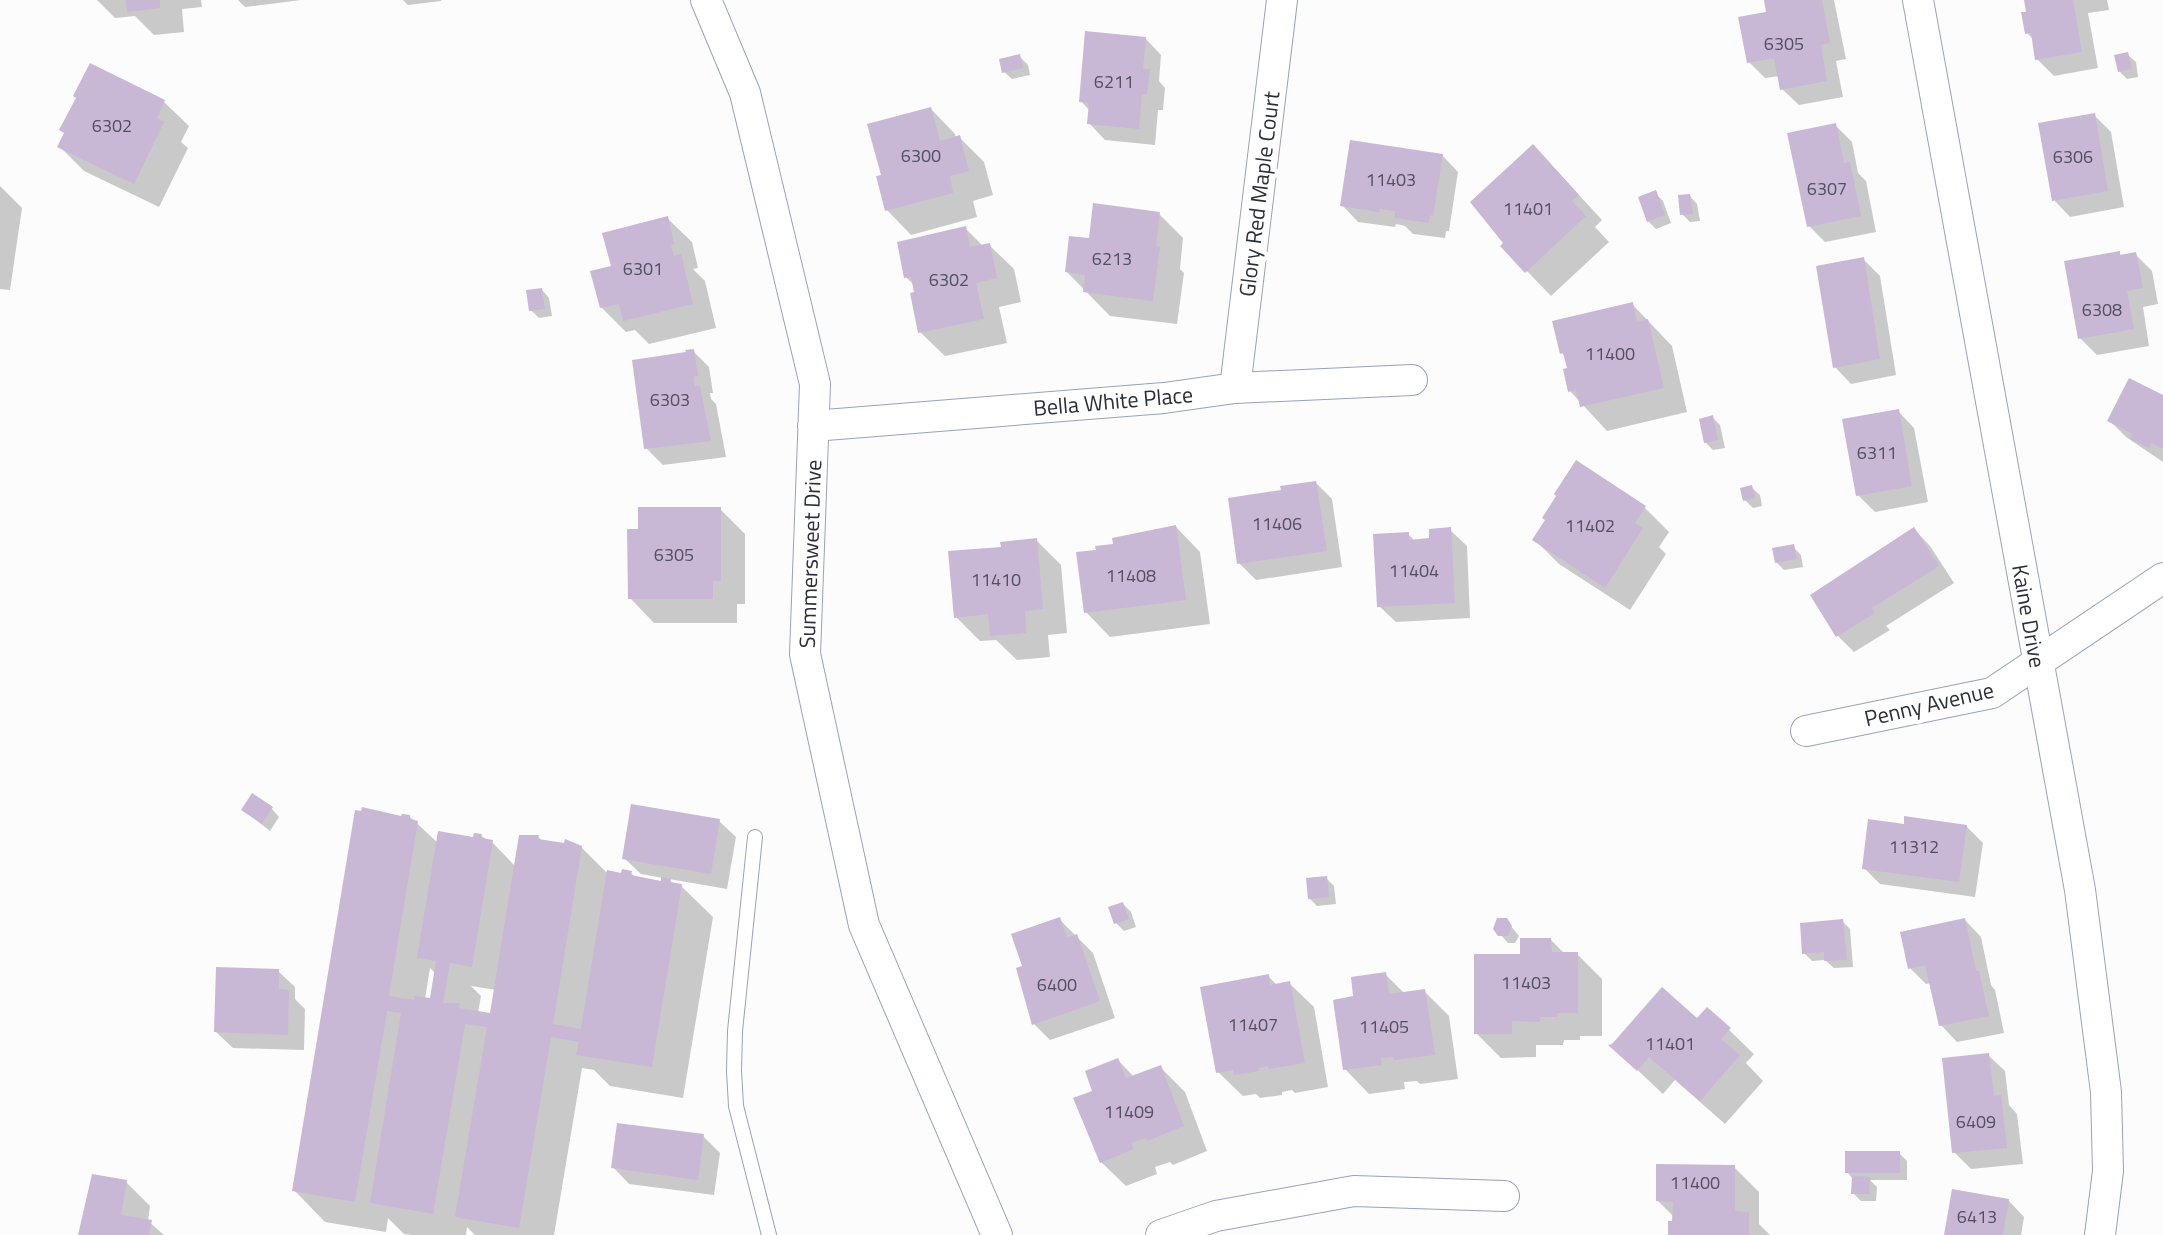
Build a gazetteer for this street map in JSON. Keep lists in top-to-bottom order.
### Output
{
  "streets": {
    "street": [
      "Glory Red Maple Court",
      "Bella White Place",
      "Summersweet Drive",
      "Kaine Drive",
      "Penny Avenue"
    ]
  },
  "crossings": [
    ["Glory Red Maple Court", "Bella White Place"],
    ["Bella White Place", "Summersweet Drive"],
    ["Kaine Drive", "Penny Avenue"]
  ],
  "house_numbers": [
    "6305",
    "6211",
    "6302",
    "6300",
    "6306",
    "11403",
    "6307",
    "11401",
    "6213",
    "6301",
    "6302",
    "6308",
    "11400",
    "6303",
    "6311",
    "11406",
    "11402",
    "6305",
    "11404",
    "11408",
    "11410",
    "11312",
    "11403",
    "6400",
    "11407",
    "11405",
    "11401",
    "11409",
    "6409",
    "11400",
    "6413"
  ]
}
